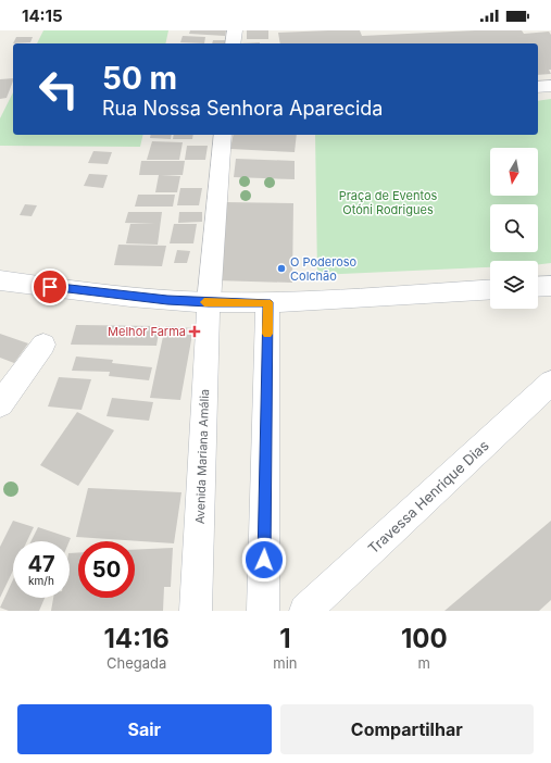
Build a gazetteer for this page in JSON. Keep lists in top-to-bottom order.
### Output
{
  "streets": {
    "main road": ["Avenida Mariana Amália", "Travessa Henrique Dias"]
  },
  "parks": ["Praça de Eventos Otóni Rodrigues"],
  "places": {
    "other": ["O Poderoso Colchão"],
    "health": ["Melhor Farma"]
  },
  "north": "bottom",
  "page": {
    "status": "14:15",
    "turn": ["50 m", "Rua Nossa Senhora Aparecida"],
    "speed": "47 km/h",
    "limit": "50",
    "eta": [
      "14:16",
      "Chegada",
      "1",
      "min",
      "100",
      "m"
    ],
    "buttons": ["Sair", "Compartilhar"]
  }
}
